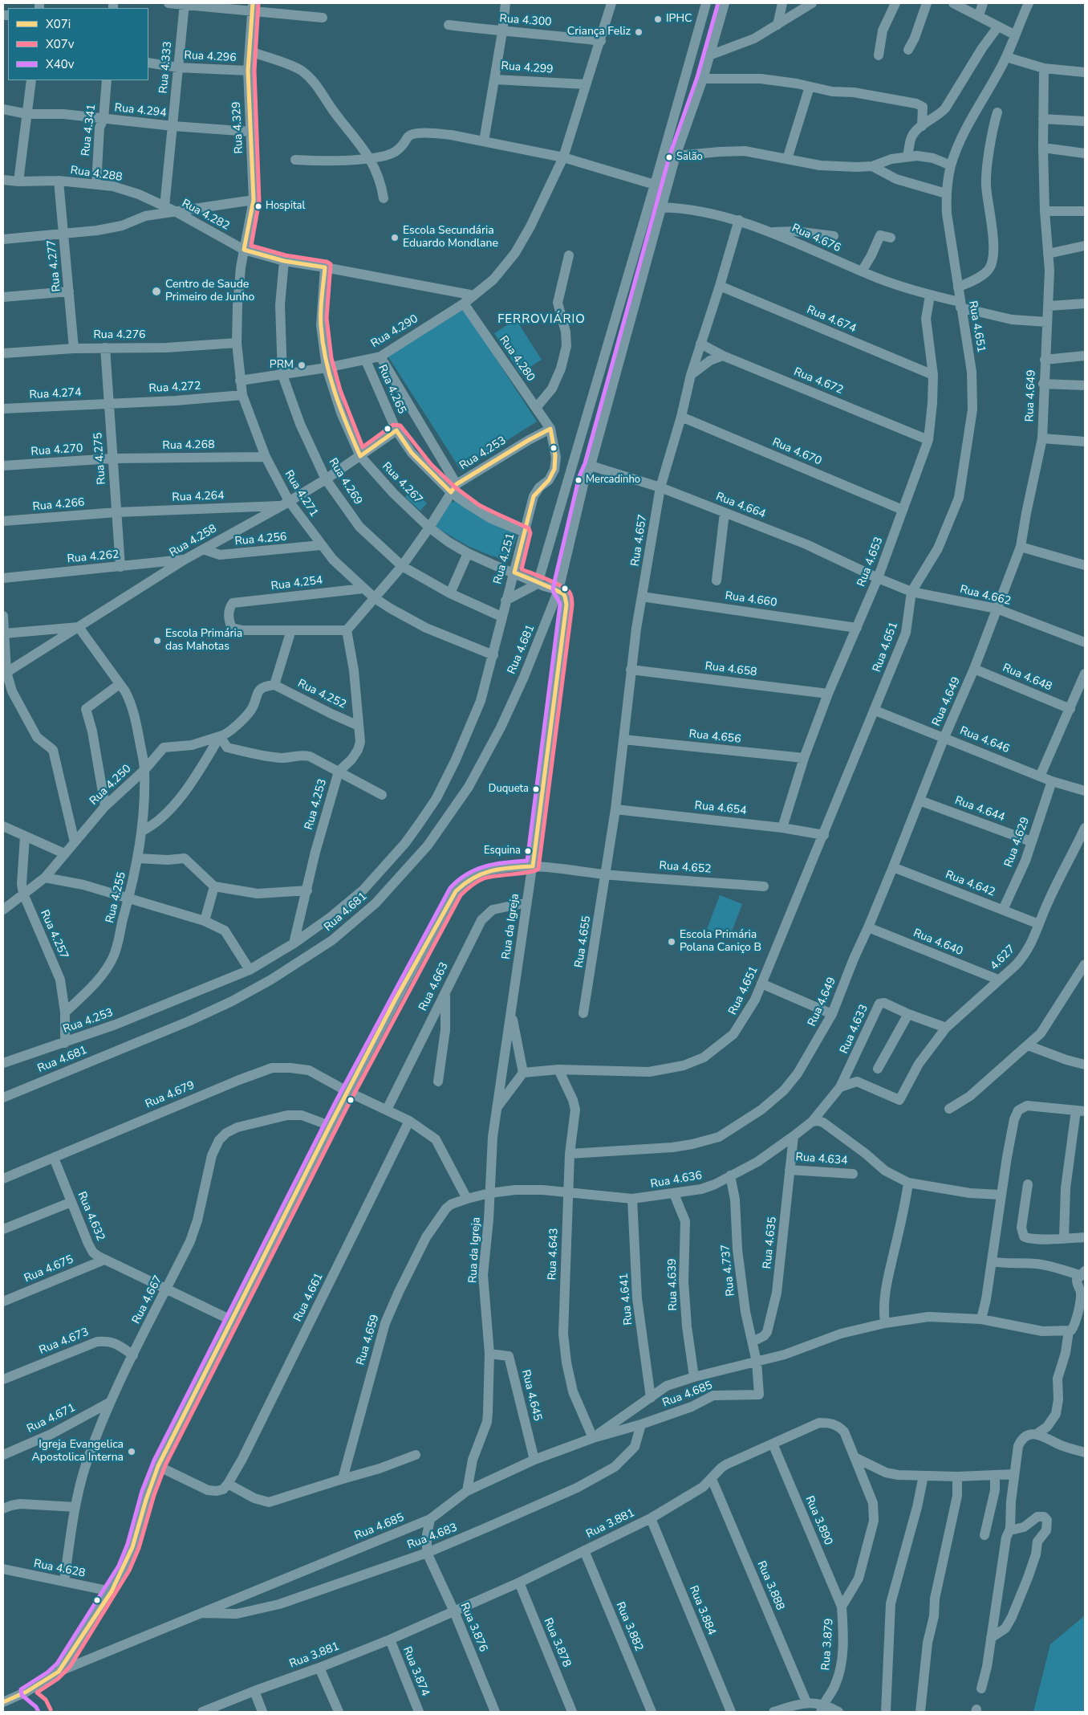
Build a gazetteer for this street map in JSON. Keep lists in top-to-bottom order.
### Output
{
  "streets": {
    "street": [
      "Rua 4.300",
      "Rua 4.296",
      "Rua 4.333",
      "Rua 4.299",
      "Rua 4.294",
      "Rua 4.329",
      "Rua 4.341",
      "Rua 4.288",
      "Rua 4.282",
      "Rua 4.676",
      "Rua 4.277",
      "Rua 4.674",
      "Rua 4.651",
      "Rua 4.290",
      "Rua 4.276",
      "Rua 4.280",
      "Rua 4.672",
      "Rua 4.272",
      "Rua 4.265",
      "Rua 4.274",
      "Rua 4.649",
      "Rua 4.268",
      "Rua 4.270",
      "Rua 4.670",
      "Rua 4.253",
      "Rua 4.275",
      "Rua 4.269",
      "Rua 4.267",
      "Rua 4.271",
      "Rua 4.264",
      "Rua 4.266",
      "Rua 4.664",
      "Rua 4.256",
      "Rua 4.657",
      "Rua 4.258",
      "Rua 4.262",
      "Rua 4.251",
      "Rua 4.653",
      "Rua 4.254",
      "Rua 4.662",
      "Rua 4.660",
      "Rua 4.681",
      "Rua 4.658",
      "Rua 4.648",
      "Rua 4.252",
      "Rua 4.656",
      "Rua 4.646",
      "Rua 4.250",
      "Rua 4.654",
      "Rua 4.644",
      "Rua 4.629",
      "Rua 4.652",
      "Rua 4.642",
      "Rua 4.255",
      "Rua da Igreja",
      "Rua 4.257",
      "Rua 4.655",
      "Rua 4.640",
      "4.627",
      "Rua 4.663",
      "Rua 4.633",
      "Rua 4.679",
      "Rua 4.634",
      "Rua 4.636",
      "Rua 4.632",
      "Rua 4.635",
      "Rua 4.643",
      "Rua 4.675",
      "Rua 4.737",
      "Rua 4.639",
      "Rua 4.661",
      "Rua 4.641",
      "Rua 4.667",
      "Rua 4.659",
      "Rua 4.673",
      "Rua 4.685",
      "Rua 4.645",
      "Rua 4.671",
      "Rua 3.890",
      "Rua 3.881",
      "Rua 4.683",
      "Rua 4.628",
      "Rua 3.888",
      "Rua 3.884",
      "Rua 3.882",
      "Rua 3.876",
      "Rua 3.878",
      "Rua 3.879",
      "Rua 3.874"
    ]
  },
  "crossings": [
    ["Rua 4.300", "Rua 4.299"],
    ["Rua 4.296", "Rua 4.333"],
    ["Rua 4.296", "Rua 4.329"],
    ["Rua 4.333", "Rua 4.294"],
    ["Rua 4.333", "Rua 4.288"],
    ["Rua 4.333", "Rua 4.282"],
    ["Rua 4.294", "Rua 4.329"],
    ["Rua 4.294", "Rua 4.341"],
    ["Rua 4.329", "Rua 4.282"],
    ["Rua 4.329", "Rua 4.271"],
    ["Rua 4.341", "Rua 4.288"],
    ["Rua 4.288", "Rua 4.282"],
    ["Rua 4.288", "Rua 4.277"],
    ["Rua 4.282", "Rua 4.277"],
    ["Rua 4.282", "Rua 4.269"],
    ["Rua 4.282", "Rua 4.267"],
    ["Rua 4.282", "Rua 4.271"],
    ["Rua 4.676", "Rua 4.651"],
    ["Rua 4.676", "Rua 4.649"],
    ["Rua 4.676", "Rua 4.657"],
    ["Rua 4.676", "Rua 4.653"],
    ["Rua 4.676", "Rua da Igreja"],
    ["Rua 4.277", "Rua 4.276"],
    ["Rua 4.674", "Rua 4.657"],
    ["Rua 4.674", "Rua 4.653"],
    ["Rua 4.651", "Rua 4.662"],
    ["Rua 4.651", "Rua 4.646"],
    ["Rua 4.651", "Rua 4.654"],
    ["Rua 4.651", "Rua 4.643"],
    ["Rua 4.290", "Rua 4.280"],
    ["Rua 4.290", "Rua 4.265"],
    ["Rua 4.290", "Rua 4.269"],
    ["Rua 4.290", "Rua 4.267"],
    ["Rua 4.290", "Rua 4.271"],
    ["Rua 4.276", "Rua 4.275"],
    ["Rua 4.276", "Rua 4.271"],
    ["Rua 4.280", "Rua 4.253"],
    ["Rua 4.280", "Rua 4.251"],
    ["Rua 4.672", "Rua 4.657"],
    ["Rua 4.672", "Rua 4.653"],
    ["Rua 4.272", "Rua 4.274"],
    ["Rua 4.272", "Rua 4.275"],
    ["Rua 4.272", "Rua 4.271"],
    ["Rua 4.265", "Rua 4.253"],
    ["Rua 4.265", "Rua 4.258"],
    ["Rua 4.265", "Rua 4.251"],
    ["Rua 4.274", "Rua 4.275"],
    ["Rua 4.649", "Rua 4.662"],
    ["Rua 4.649", "Rua 4.648"],
    ["Rua 4.649", "Rua 4.646"],
    ["Rua 4.649", "Rua 4.644"],
    ["Rua 4.649", "Rua 4.642"],
    ["Rua 4.649", "Rua 4.640"],
    ["Rua 4.649", "Rua 4.643"],
    ["Rua 4.268", "Rua 4.270"],
    ["Rua 4.268", "Rua 4.275"],
    ["Rua 4.268", "Rua 4.271"],
    ["Rua 4.270", "Rua 4.275"],
    ["Rua 4.670", "Rua 4.657"],
    ["Rua 4.670", "Rua 4.653"],
    ["Rua 4.253", "Rua 4.269"],
    ["Rua 4.253", "Rua 4.267"],
    ["Rua 4.253", "Rua 4.271"],
    ["Rua 4.253", "Rua 4.251"],
    ["Rua 4.253", "Rua 4.254"],
    ["Rua 4.253", "Rua 4.252"],
    ["Rua 4.253", "Rua 4.257"],
    ["Rua 4.275", "Rua 4.264"],
    ["Rua 4.275", "Rua 4.266"],
    ["Rua 4.275", "Rua 4.262"],
    ["Rua 4.269", "Rua 4.258"],
    ["Rua 4.269", "Rua 4.251"],
    ["Rua 4.267", "Rua 4.258"],
    ["Rua 4.267", "Rua 4.251"],
    ["Rua 4.267", "Rua 4.681"],
    ["Rua 4.267", "Rua da Igreja"],
    ["Rua 4.271", "Rua 4.264"],
    ["Rua 4.271", "Rua 4.256"],
    ["Rua 4.271", "Rua 4.258"],
    ["Rua 4.271", "Rua 4.251"],
    ["Rua 4.271", "Rua 4.254"],
    ["Rua 4.264", "Rua 4.266"],
    ["Rua 4.264", "Rua 4.258"],
    ["Rua 4.664", "Rua 4.657"],
    ["Rua 4.664", "Rua 4.653"],
    ["Rua 4.664", "Rua 4.662"],
    ["Rua 4.664", "Rua da Igreja"],
    ["Rua 4.256", "Rua 4.258"],
    ["Rua 4.657", "Rua 4.660"],
    ["Rua 4.657", "Rua 4.658"],
    ["Rua 4.657", "Rua 4.656"],
    ["Rua 4.657", "Rua 4.654"],
    ["Rua 4.657", "Rua 4.652"],
    ["Rua 4.657", "Rua 4.655"],
    ["Rua 4.258", "Rua 4.262"],
    ["Rua 4.258", "Rua 4.250"],
    ["Rua 4.653", "Rua 4.662"],
    ["Rua 4.653", "Rua 4.660"],
    ["Rua 4.653", "Rua 4.658"],
    ["Rua 4.653", "Rua 4.656"],
    ["Rua 4.653", "Rua 4.654"],
    ["Rua 4.681", "Rua da Igreja"],
    ["Rua 4.646", "Rua 4.629"],
    ["Rua 4.250", "Rua 4.255"],
    ["Rua 4.250", "Rua 4.257"],
    ["Rua 4.644", "Rua 4.629"],
    ["Rua 4.629", "Rua 4.642"],
    ["Rua 4.652", "Rua da Igreja"],
    ["Rua 4.652", "Rua 4.655"],
    ["Rua 4.652", "Rua 4.679"],
    ["Rua 4.652", "Rua 4.632"],
    ["Rua 4.652", "Rua 4.667"],
    ["Rua 4.652", "Rua 4.685"],
    ["Rua 4.652", "Rua 4.628"],
    ["Rua 4.642", "4.627"],
    ["Rua 4.255", "Rua 4.257"],
    ["Rua da Igreja", "Rua 4.663"],
    ["Rua da Igreja", "Rua 4.636"],
    ["Rua da Igreja", "Rua 4.685"],
    ["Rua da Igreja", "Rua 4.645"],
    ["Rua 4.640", "4.627"],
    ["4.627", "Rua 4.633"],
    ["4.627", "Rua 4.636"],
    ["Rua 4.633", "Rua 4.636"],
    ["Rua 4.679", "Rua 4.632"],
    ["Rua 4.634", "Rua 4.635"],
    ["Rua 4.636", "Rua 4.635"],
    ["Rua 4.636", "Rua 4.643"],
    ["Rua 4.636", "Rua 4.737"],
    ["Rua 4.636", "Rua 4.639"],
    ["Rua 4.636", "Rua 4.641"],
    ["Rua 4.636", "Rua 4.659"],
    ["Rua 4.632", "Rua 4.675"],
    ["Rua 4.632", "Rua 4.667"],
    ["Rua 4.635", "Rua 4.737"],
    ["Rua 4.643", "Rua 4.685"],
    ["Rua 4.737", "Rua 4.685"],
    ["Rua 4.667", "Rua 4.673"],
    ["Rua 4.667", "Rua 4.671"],
    ["Rua 4.667", "Rua 4.628"],
    ["Rua 4.685", "Rua 4.645"],
    ["Rua 4.685", "Rua 4.683"],
    ["Rua 3.890", "Rua 3.881"],
    ["Rua 3.890", "Rua 3.879"],
    ["Rua 3.881", "Rua 3.888"],
    ["Rua 3.881", "Rua 3.884"],
    ["Rua 3.881", "Rua 3.882"],
    ["Rua 3.881", "Rua 3.876"],
    ["Rua 3.881", "Rua 3.878"],
    ["Rua 3.881", "Rua 3.879"],
    ["Rua 3.881", "Rua 3.874"],
    ["Rua 4.683", "Rua 3.876"]
  ],
  "districts": ["FERROVIÁRIO"],
  "places": [
    "IPHC",
    "Criança Feliz",
    "Salão",
    "Hospital",
    "Escola Secundária Eduardo Mondlane",
    "Centro de Saude Primeiro de Junho",
    "PRM",
    "Mercadinho",
    "Escola Primária das Mahotas",
    "Duqueta",
    "Esquina",
    "Escola Primária Polana Caniço B",
    "Igreja Evangelica Apostolica Interna"
  ],
  "lines": ["transit line X07i", "transit line X40v", "transit line X07v"],
  "legend": ["X07i", "X07v", "X40v"]
}
